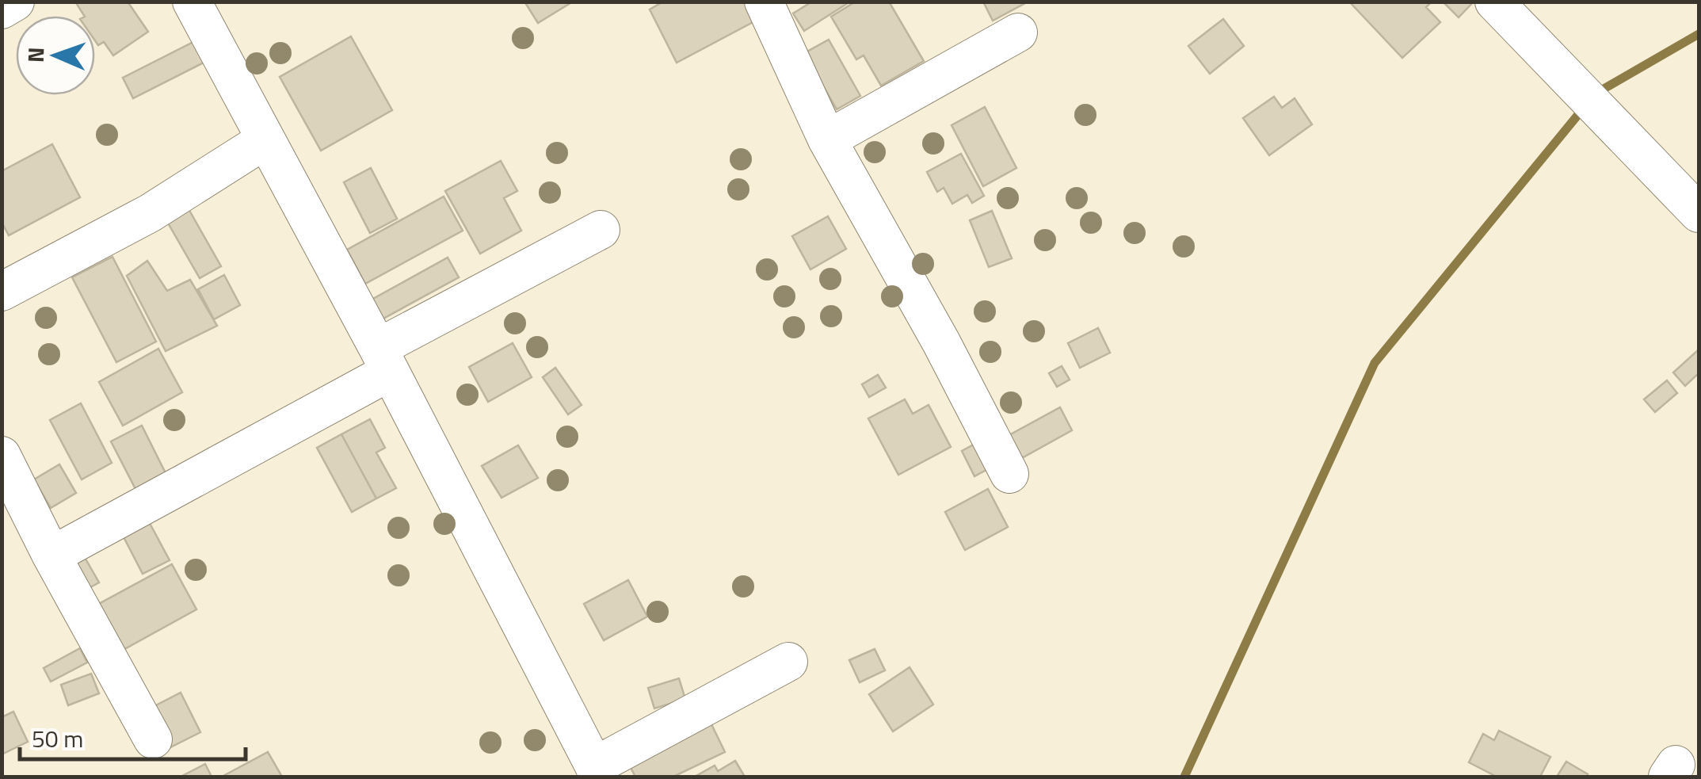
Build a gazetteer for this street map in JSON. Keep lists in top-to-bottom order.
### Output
{
  "scale_bar": "50 m",
  "north": "left"
}
